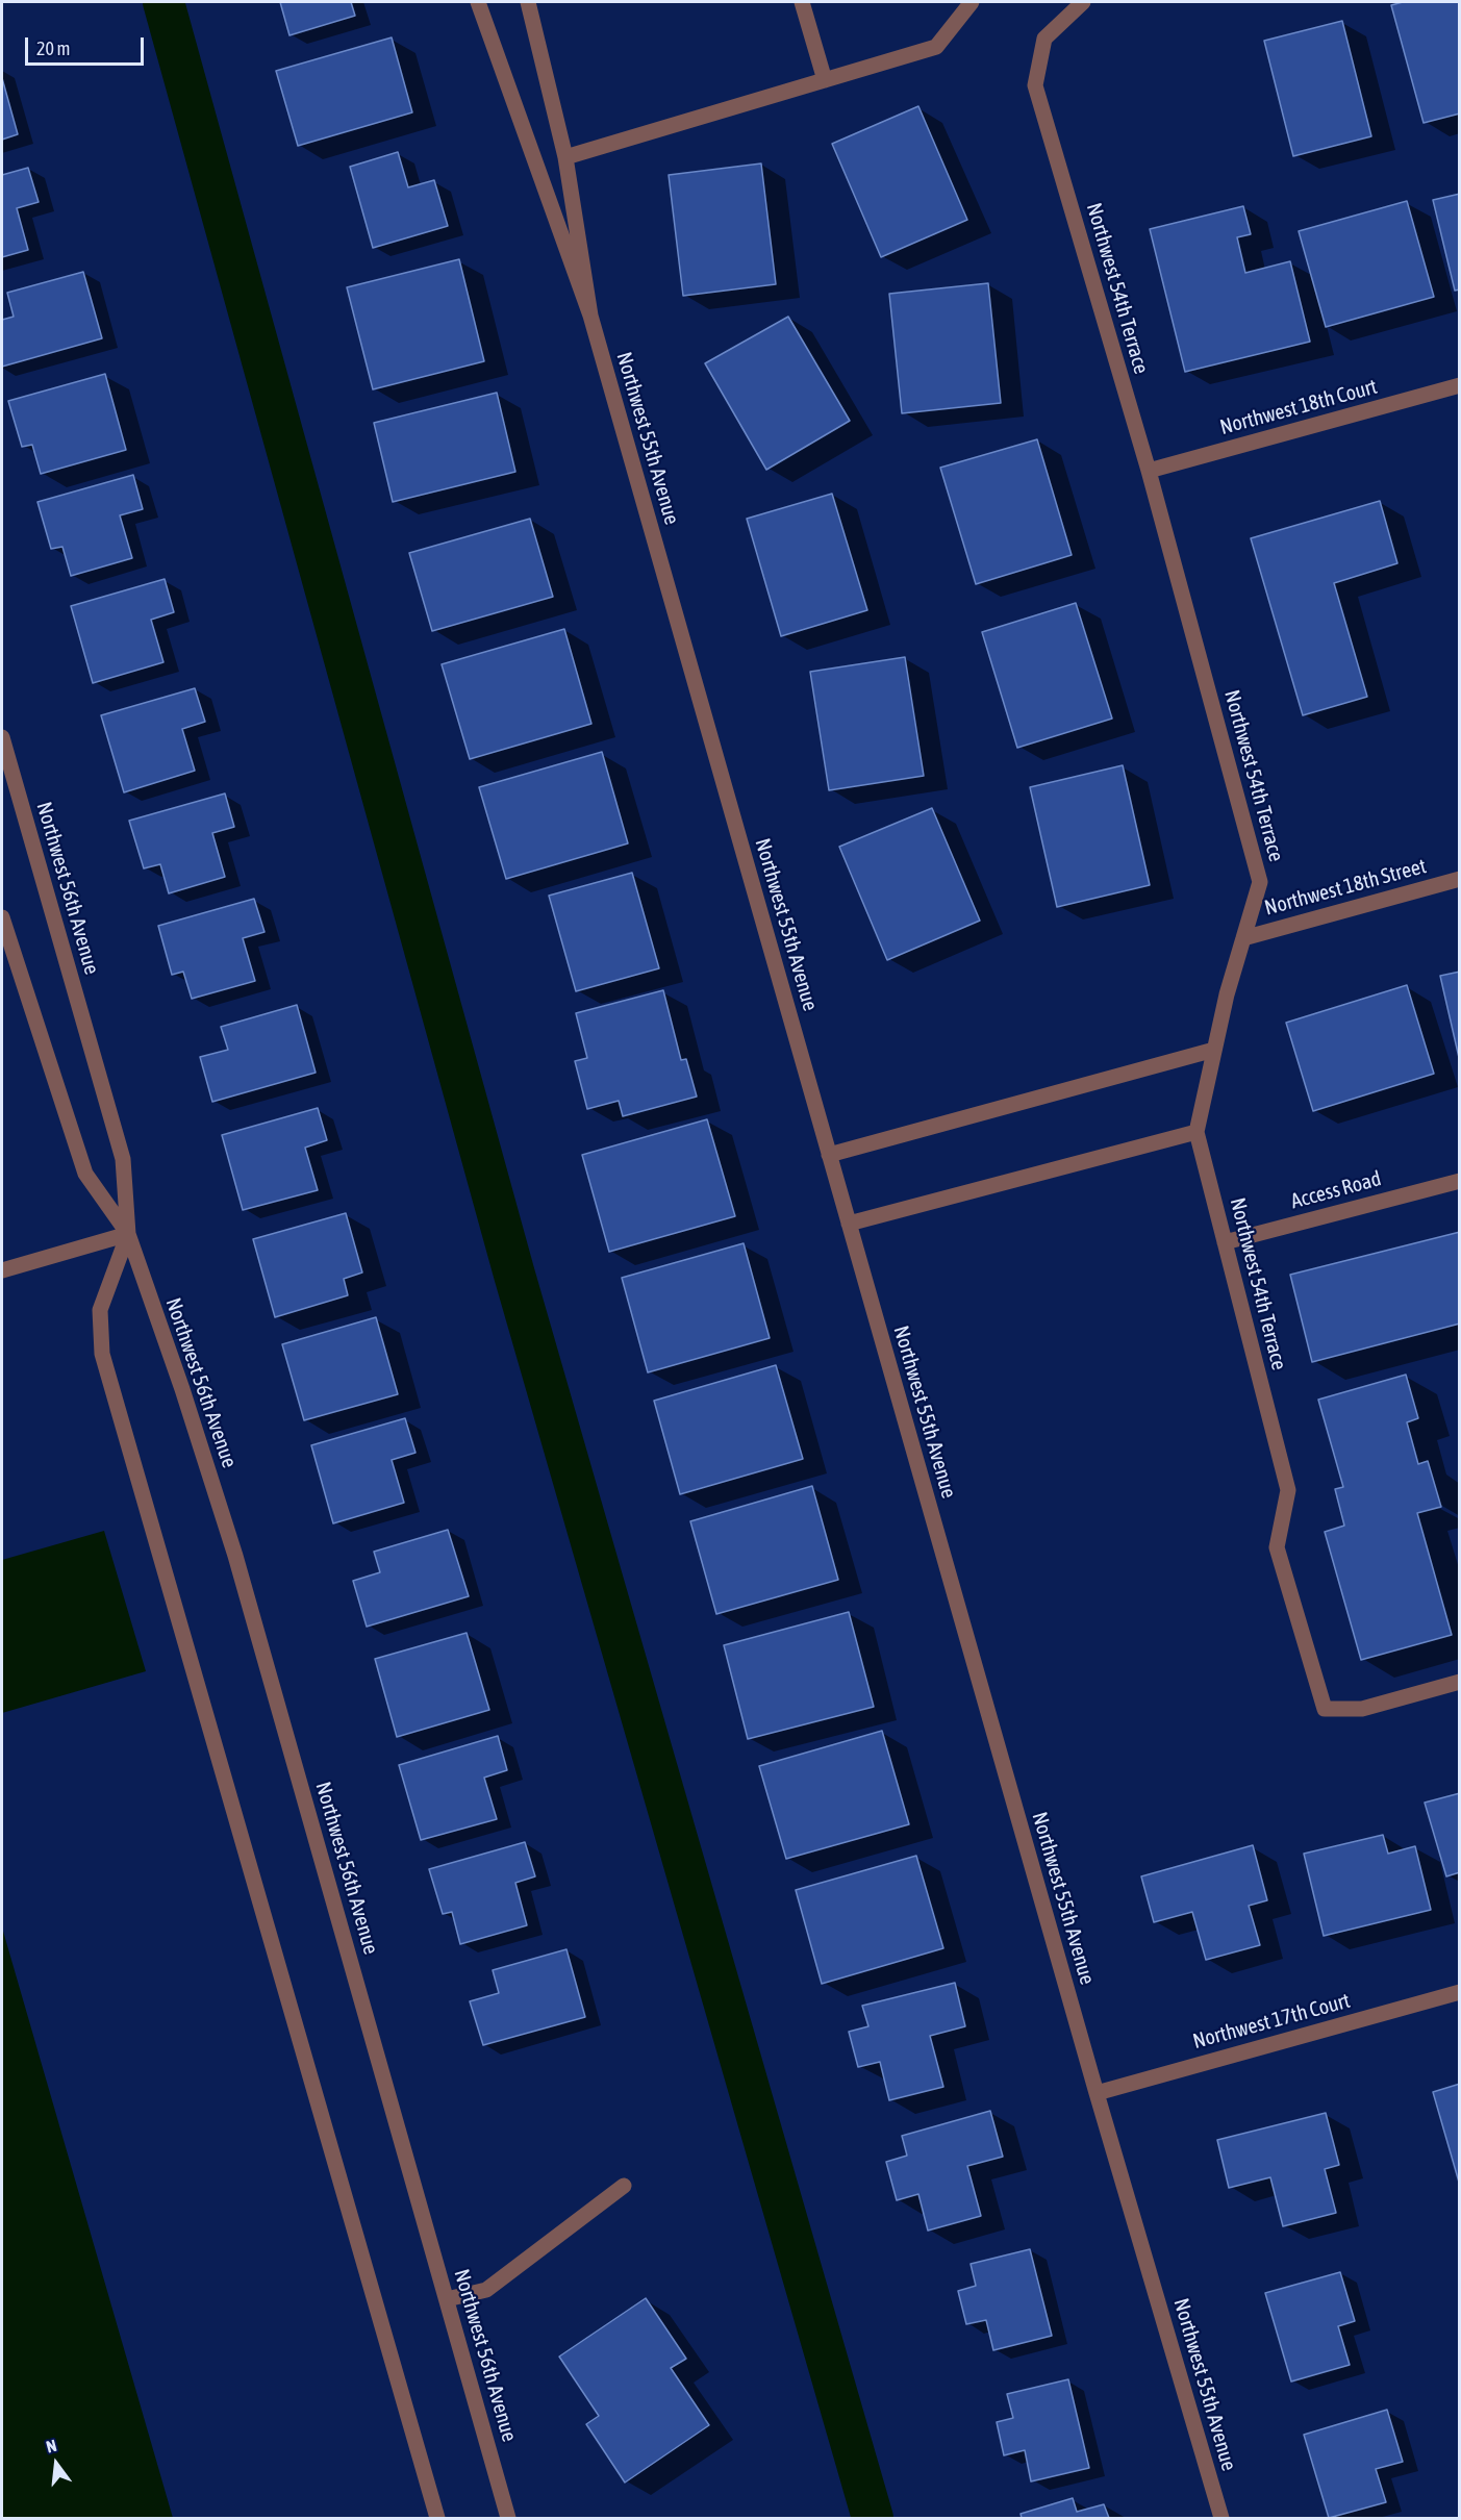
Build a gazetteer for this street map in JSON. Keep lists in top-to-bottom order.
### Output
{
  "streets": {
    "street": [
      "Northwest 54th Terrace",
      "Northwest 18th Court",
      "Northwest 55th Avenue",
      "Northwest 18th Street",
      "Northwest 56th Avenue",
      "Access Road",
      "Northwest 17th Court"
    ]
  },
  "crossings": [
    ["Northwest 54th Terrace", "Northwest 18th Court"],
    ["Northwest 54th Terrace", "Northwest 18th Street"],
    ["Northwest 54th Terrace", "Access Road"],
    ["Northwest 55th Avenue", "Northwest 17th Court"]
  ],
  "scale_bar": "20 m",
  "north": "top"
}
